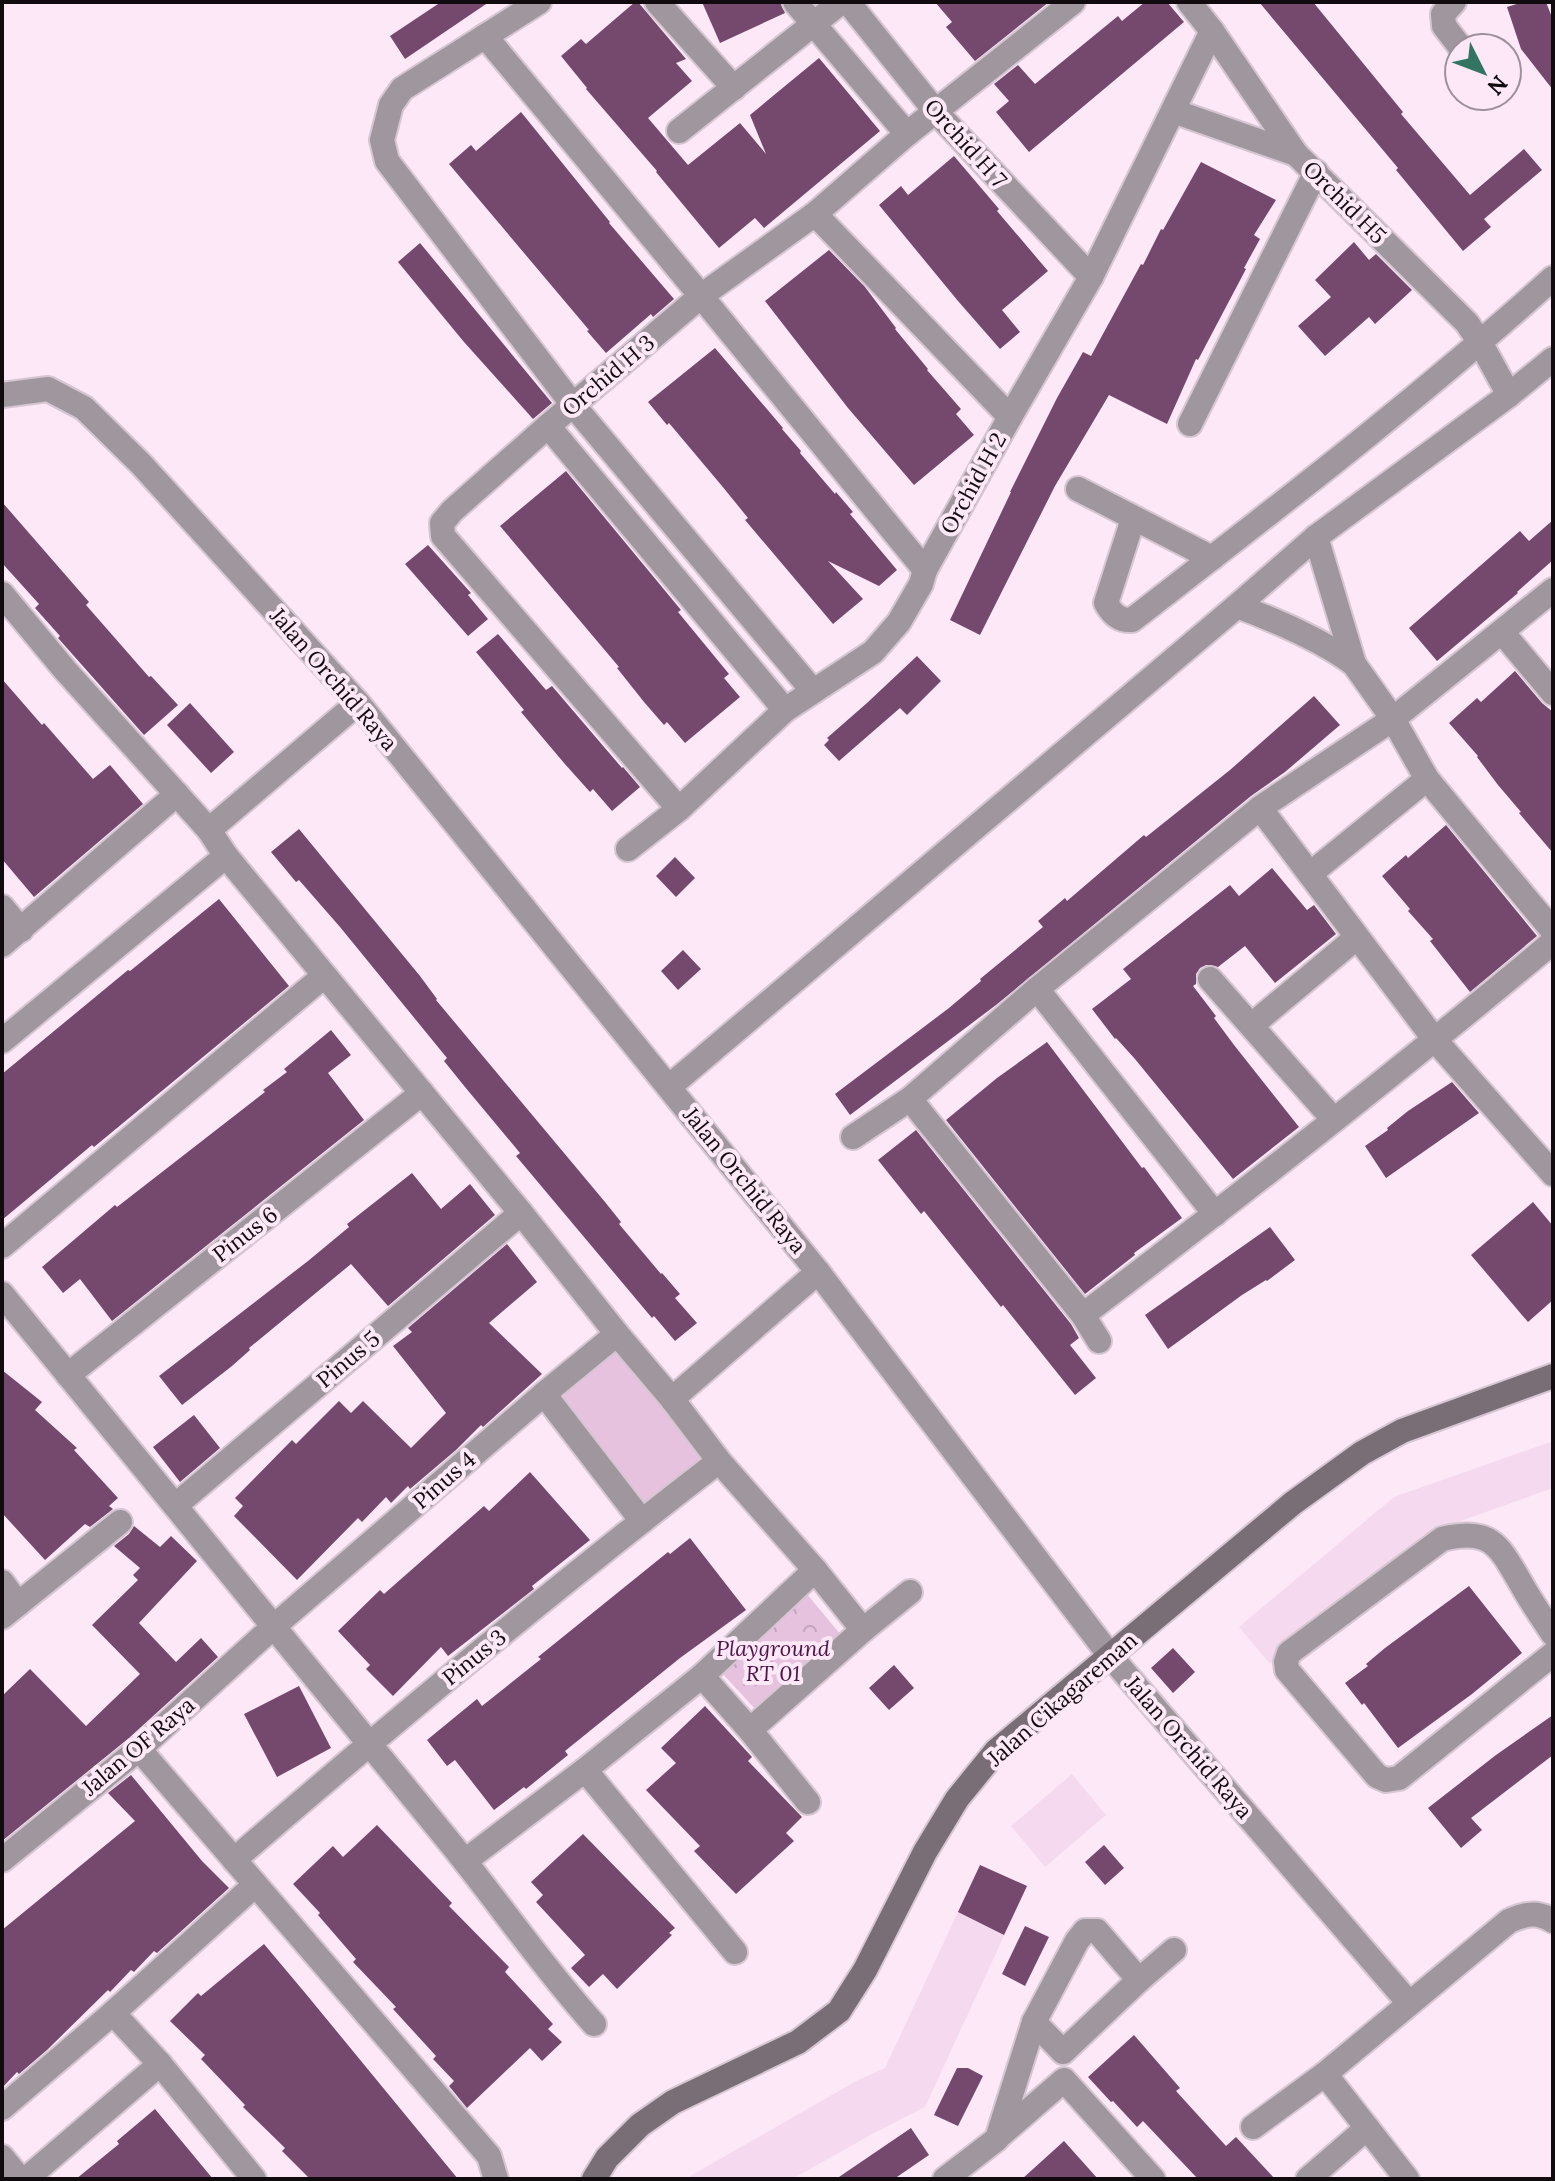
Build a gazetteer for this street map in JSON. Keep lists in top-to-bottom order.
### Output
{
  "streets": {
    "street": [
      "Orchid H 7",
      "Orchid H5",
      "Orchid H 3",
      "Orchid H 2",
      "Jalan Orchid Raya",
      "Pinus 6",
      "Pinus 5",
      "Pinus 4",
      "Pinus 3",
      "Jalan Cikagareman",
      "Jalan OF Raya"
    ]
  },
  "crossings": [
    ["Orchid H 7", "Orchid H 3"],
    ["Orchid H 7", "Orchid H 2"],
    ["Orchid H5", "Orchid H 2"],
    ["Orchid H 3", "Orchid H 2"],
    ["Jalan Orchid Raya", "Jalan Cikagareman"],
    ["Pinus 4", "Jalan OF Raya"]
  ],
  "parks": ["Playground RT 01"],
  "north": "bottom right"
}
